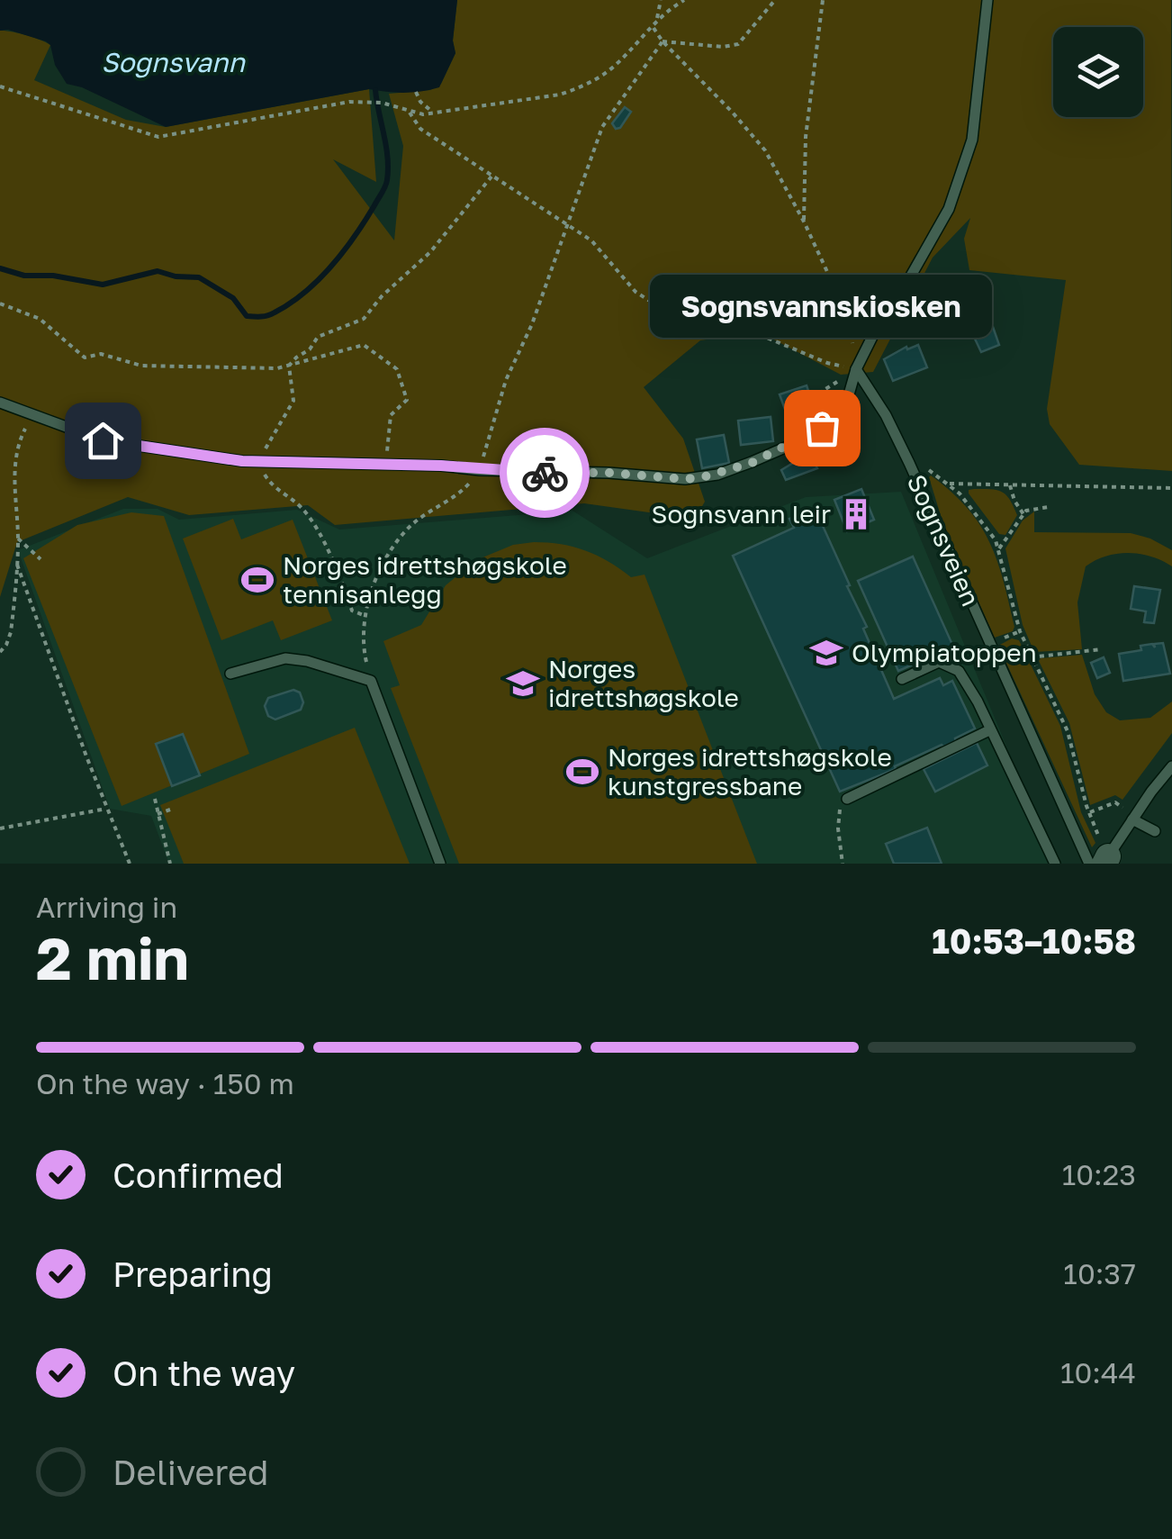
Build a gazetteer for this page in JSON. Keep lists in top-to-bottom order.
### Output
{
  "streets": {
    "lane": ["Sognsveien"]
  },
  "water": ["Sognsvann"],
  "places": {
    "other": ["Sognsvannskiosken"],
    "building": ["Sognsvann leir"],
    "sports": ["Norges idrettshøgskole tennisanlegg", "Norges idrettshøgskole kunstgressbane"],
    "school or university": ["Olympiatoppen", "Norges idrettshøgskole"]
  },
  "page": {
    "bubble": "Sognsvannskiosken",
    "heading": ["2 min", "Arriving in", "10:53–10:58"],
    "bar": "On the way · 150 m",
    "list": [
      ["Confirmed", "10:23"],
      ["Preparing", "10:37"],
      ["On the way", "10:44"],
      "Delivered"
    ]
  }
}
